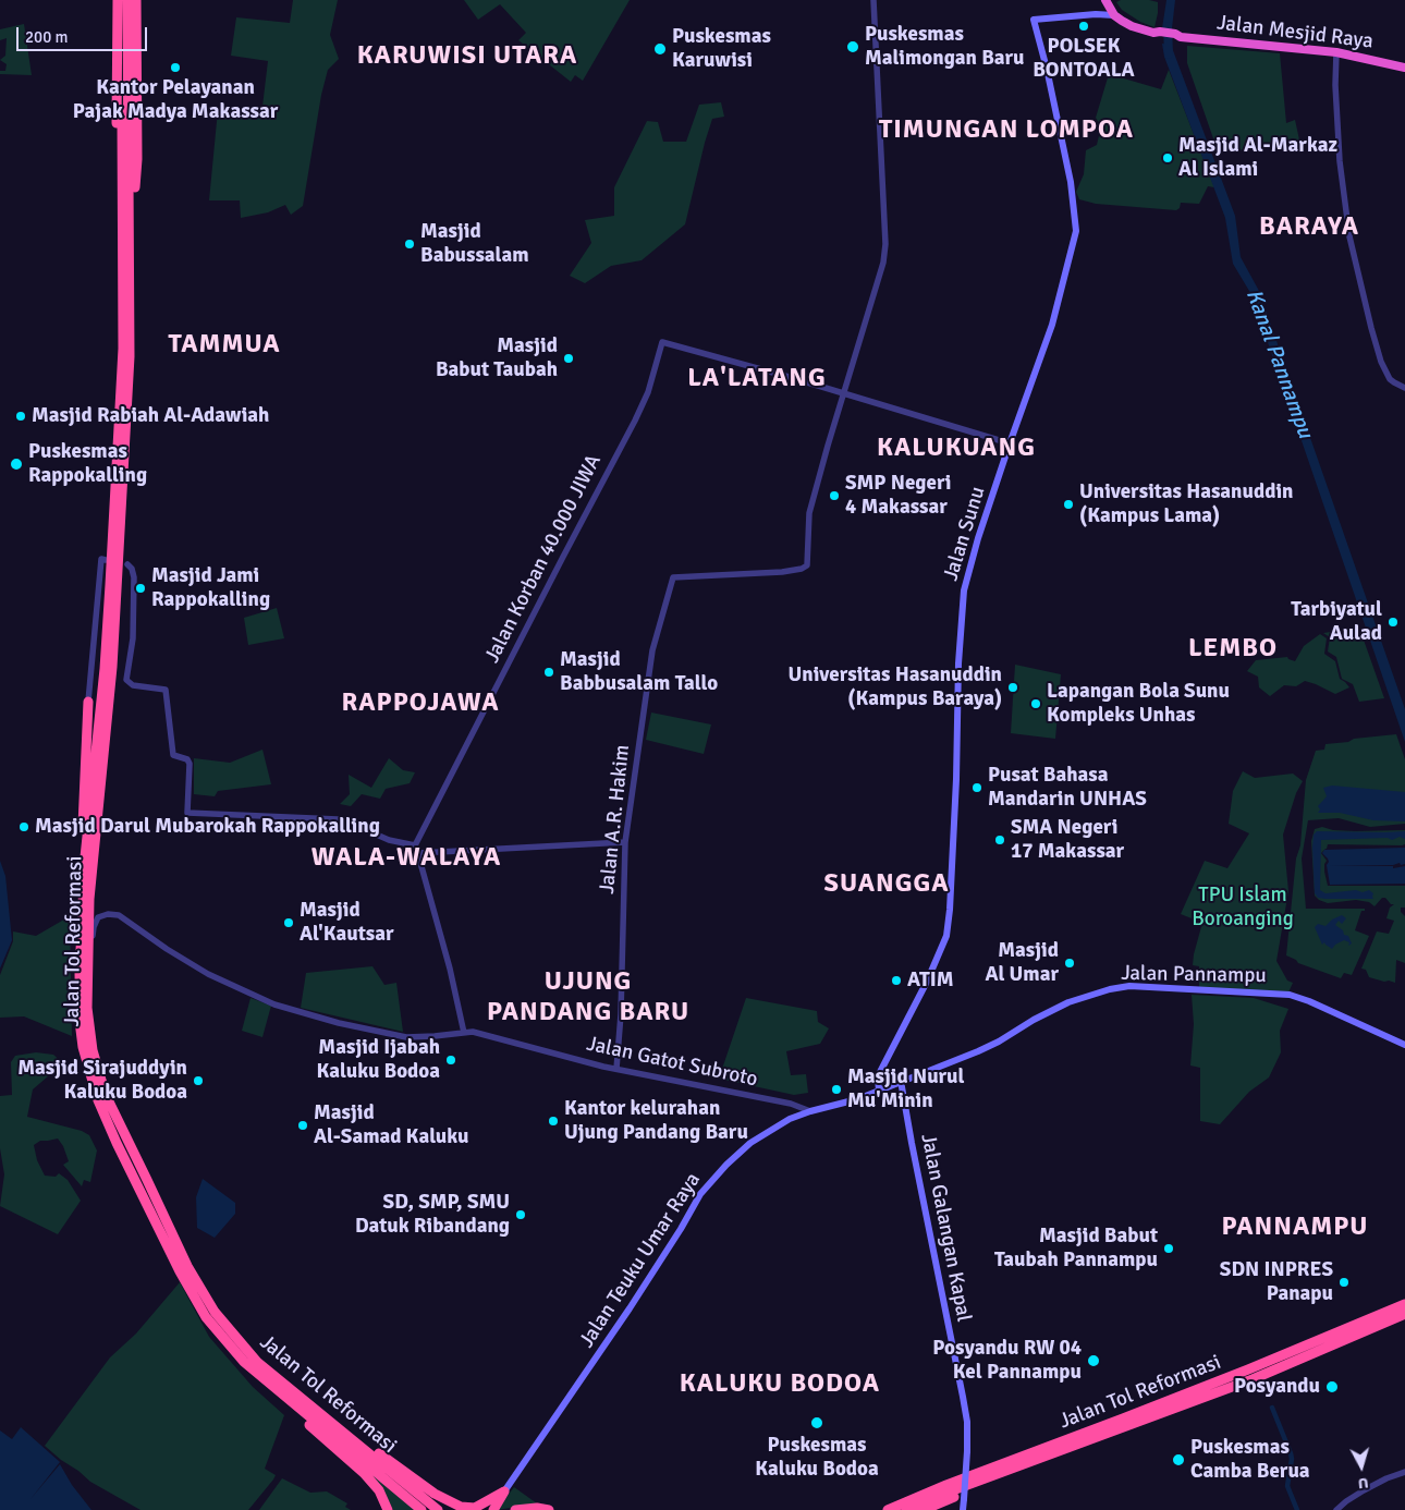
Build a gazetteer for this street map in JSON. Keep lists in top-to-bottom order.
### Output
{
  "streets": {
    "highway": ["Jalan Mesjid Raya", "Jalan Tol Reformasi"],
    "main road": [
      "Jalan Sunu",
      "Jalan Pannampu",
      "Jalan Galangan Kapal",
      "Jalan Teuku Umar Raya"
    ],
    "street": ["Jalan Korban 40.000 JIWA", "Jalan A.R. Hakim", "Jalan Gatot Subroto"]
  },
  "crossings": [
    ["Jalan Mesjid Raya", "Jalan Sunu"],
    ["Jalan Sunu", "Jalan Pannampu"],
    ["Jalan Sunu", "Jalan Teuku Umar Raya"],
    ["Jalan Korban 40.000 JIWA", "Jalan A.R. Hakim"],
    ["Jalan A.R. Hakim", "Jalan Gatot Subroto"],
    ["Jalan Tol Reformasi", "Jalan Gatot Subroto"],
    ["Jalan Pannampu", "Jalan Galangan Kapal"],
    ["Jalan Pannampu", "Jalan Teuku Umar Raya"],
    ["Jalan Gatot Subroto", "Jalan Teuku Umar Raya"]
  ],
  "districts": [
    "KARUWISI UTARA",
    "TIMUNGAN LOMPOA",
    "BARAYA",
    "TAMMUA",
    "LA'LATANG",
    "KALUKUANG",
    "LEMBO",
    "RAPPOJAWA",
    "WALA-WALAYA",
    "SUANGGA",
    "UJUNG PANDANG BARU",
    "PANNAMPU",
    "KALUKU BODOA"
  ],
  "water": ["Kanal Pannampu"],
  "parks": ["TPU Islam Boroanging"],
  "places": [
    "POLSEK BONTOALA",
    "Puskesmas Malimongan Baru",
    "Puskesmas Karuwisi",
    "Kantor Pelayanan Pajak Madya Makassar",
    "Masjid Al-Markaz Al Islami",
    "Masjid Babussalam",
    "Masjid Babut Taubah",
    "Masjid Rabiah Al-Adawiah",
    "Puskesmas Rappokalling",
    "SMP Negeri 4 Makassar",
    "Universitas Hasanuddin (Kampus Lama)",
    "Masjid Jami Rappokalling",
    "Tarbiyatul Aulad",
    "Masjid Babbusalam Tallo",
    "Universitas Hasanuddin (Kampus Baraya)",
    "Lapangan Bola Sunu Kompleks Unhas",
    "Pusat Bahasa Mandarin UNHAS",
    "Masjid Darul Mubarokah Rappokalling",
    "SMA Negeri 17 Makassar",
    "Masjid Al'Kautsar",
    "Masjid Al Umar",
    "ATIM",
    "Masjid Ijabah Kaluku Bodoa",
    "Masjid Sirajuddyin Kaluku Bodoa",
    "Masjid Nurul Mu'Minin",
    "Kantor kelurahan Ujung Pandang Baru",
    "Masjid Al-Samad Kaluku",
    "SD, SMP, SMU Datuk Ribandang",
    "Masjid Babut Taubah Pannampu",
    "SDN INPRES Panapu",
    "Posyandu RW 04 Kel Pannampu",
    "Posyandu",
    "Puskesmas Kaluku Bodoa",
    "Puskesmas Camba Berua"
  ],
  "scale_bar": "200 m",
  "north": "bottom"
}
